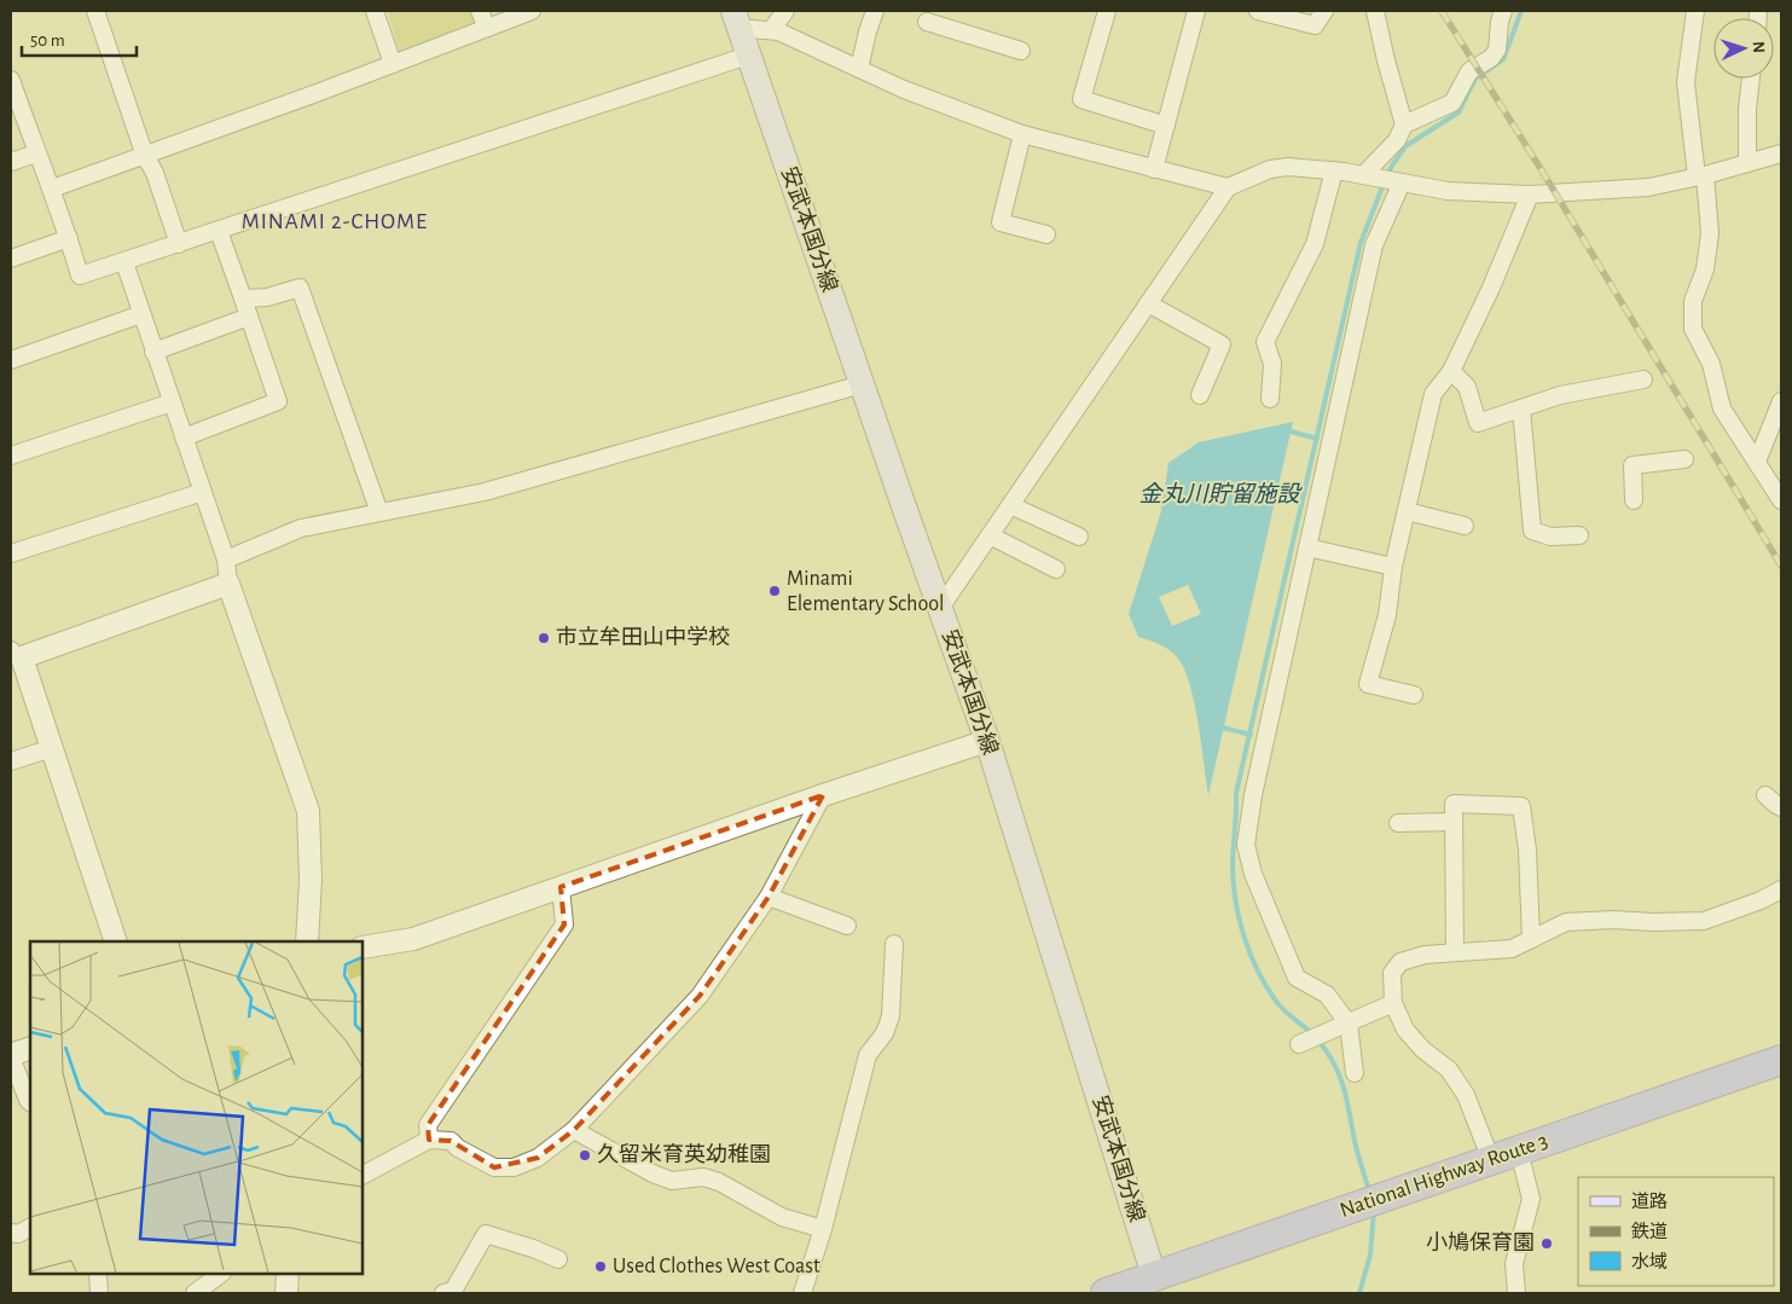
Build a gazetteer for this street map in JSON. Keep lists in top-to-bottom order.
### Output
{
  "streets": {
    "highway": ["National Highway Route 3"],
    "main road": ["安武本国分線"]
  },
  "crossings": [
    ["安武本国分線", "National Highway Route 3"]
  ],
  "districts": ["MINAMI 2-CHOME"],
  "water": ["金丸川貯留施設"],
  "places": [
    "Minami Elementary School",
    "市立牟田山中学校",
    "久留米育英幼稚園",
    "小鳩保育園",
    "Used Clothes West Coast"
  ],
  "legend": ["道路", "鉄道", "水域"],
  "scale_bar": "50 m",
  "north": "right"
}
